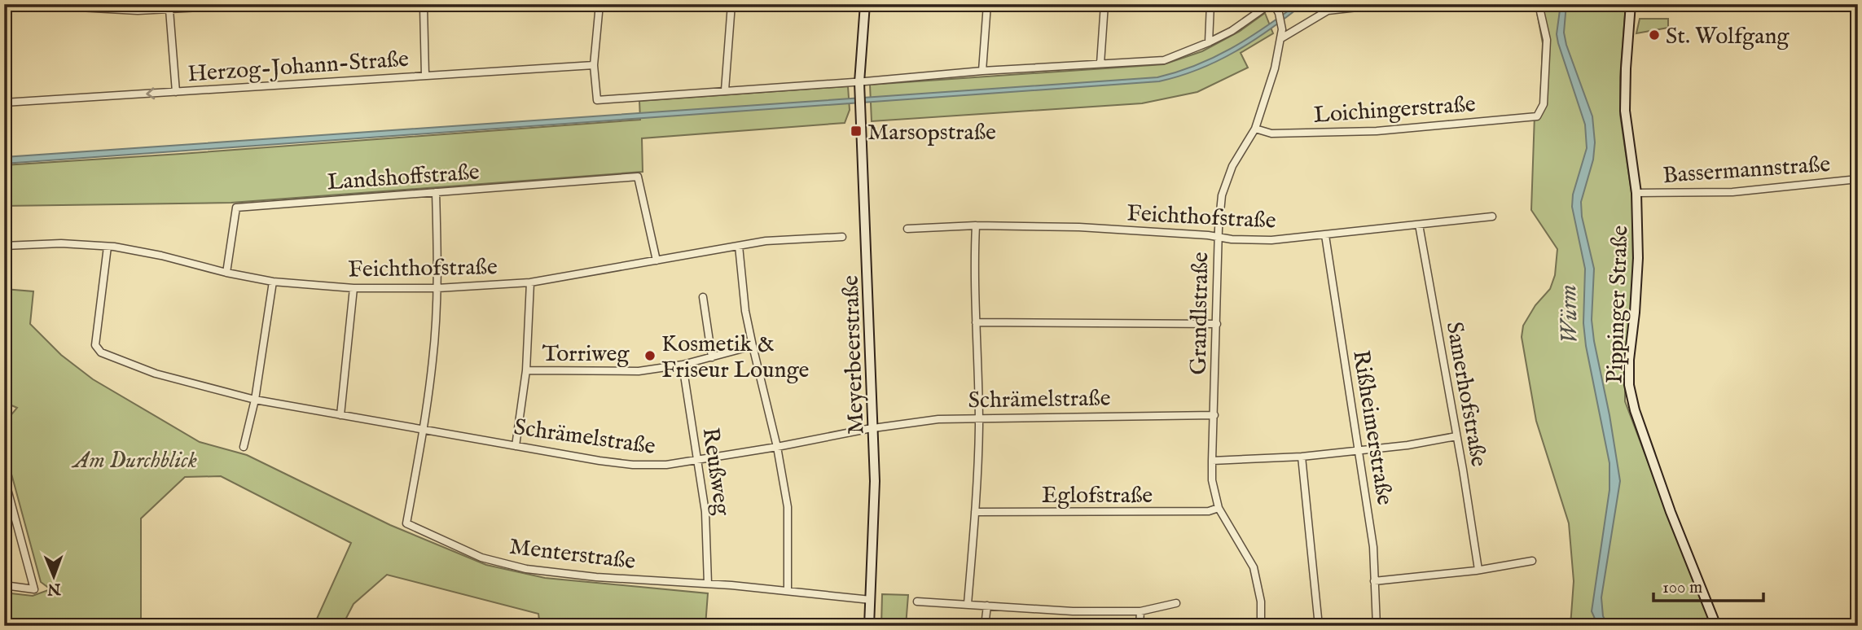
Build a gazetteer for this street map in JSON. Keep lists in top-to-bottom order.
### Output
{
  "streets": {
    "main road": ["Pippinger Straße", "Meyerbeerstraße"],
    "street": [
      "Herzog-Johann-Straße",
      "Loichingerstraße",
      "Bassermannstraße",
      "Landshoffstraße",
      "Feichthofstraße",
      "Grandlstraße",
      "Torriweg",
      "Samerhofstraße",
      "Schrämelstraße",
      "Rißheimerstraße",
      "Reußweg",
      "Eglofstraße",
      "Menterstraße"
    ]
  },
  "crossings": [
    ["Loichingerstraße", "Grandlstraße"],
    ["Bassermannstraße", "Pippinger Straße"],
    ["Landshoffstraße", "Feichthofstraße"],
    ["Landshoffstraße", "Menterstraße"],
    ["Feichthofstraße", "Grandlstraße"],
    ["Feichthofstraße", "Samerhofstraße"],
    ["Feichthofstraße", "Schrämelstraße"],
    ["Feichthofstraße", "Rißheimerstraße"],
    ["Feichthofstraße", "Menterstraße"],
    ["Grandlstraße", "Schrämelstraße"],
    ["Grandlstraße", "Eglofstraße"],
    ["Torriweg", "Reußweg"],
    ["Meyerbeerstraße", "Schrämelstraße"],
    ["Meyerbeerstraße", "Menterstraße"],
    ["Schrämelstraße", "Reußweg"],
    ["Schrämelstraße", "Menterstraße"],
    ["Reußweg", "Menterstraße"]
  ],
  "water": ["Würm"],
  "parks": ["Am Durchblick"],
  "places": {
    "other": ["St. Wolfgang", "Kosmetik & Friseur Lounge"],
    "transit": ["Marsopstraße"]
  },
  "scale_bar": "100 m",
  "north": "bottom"
}
